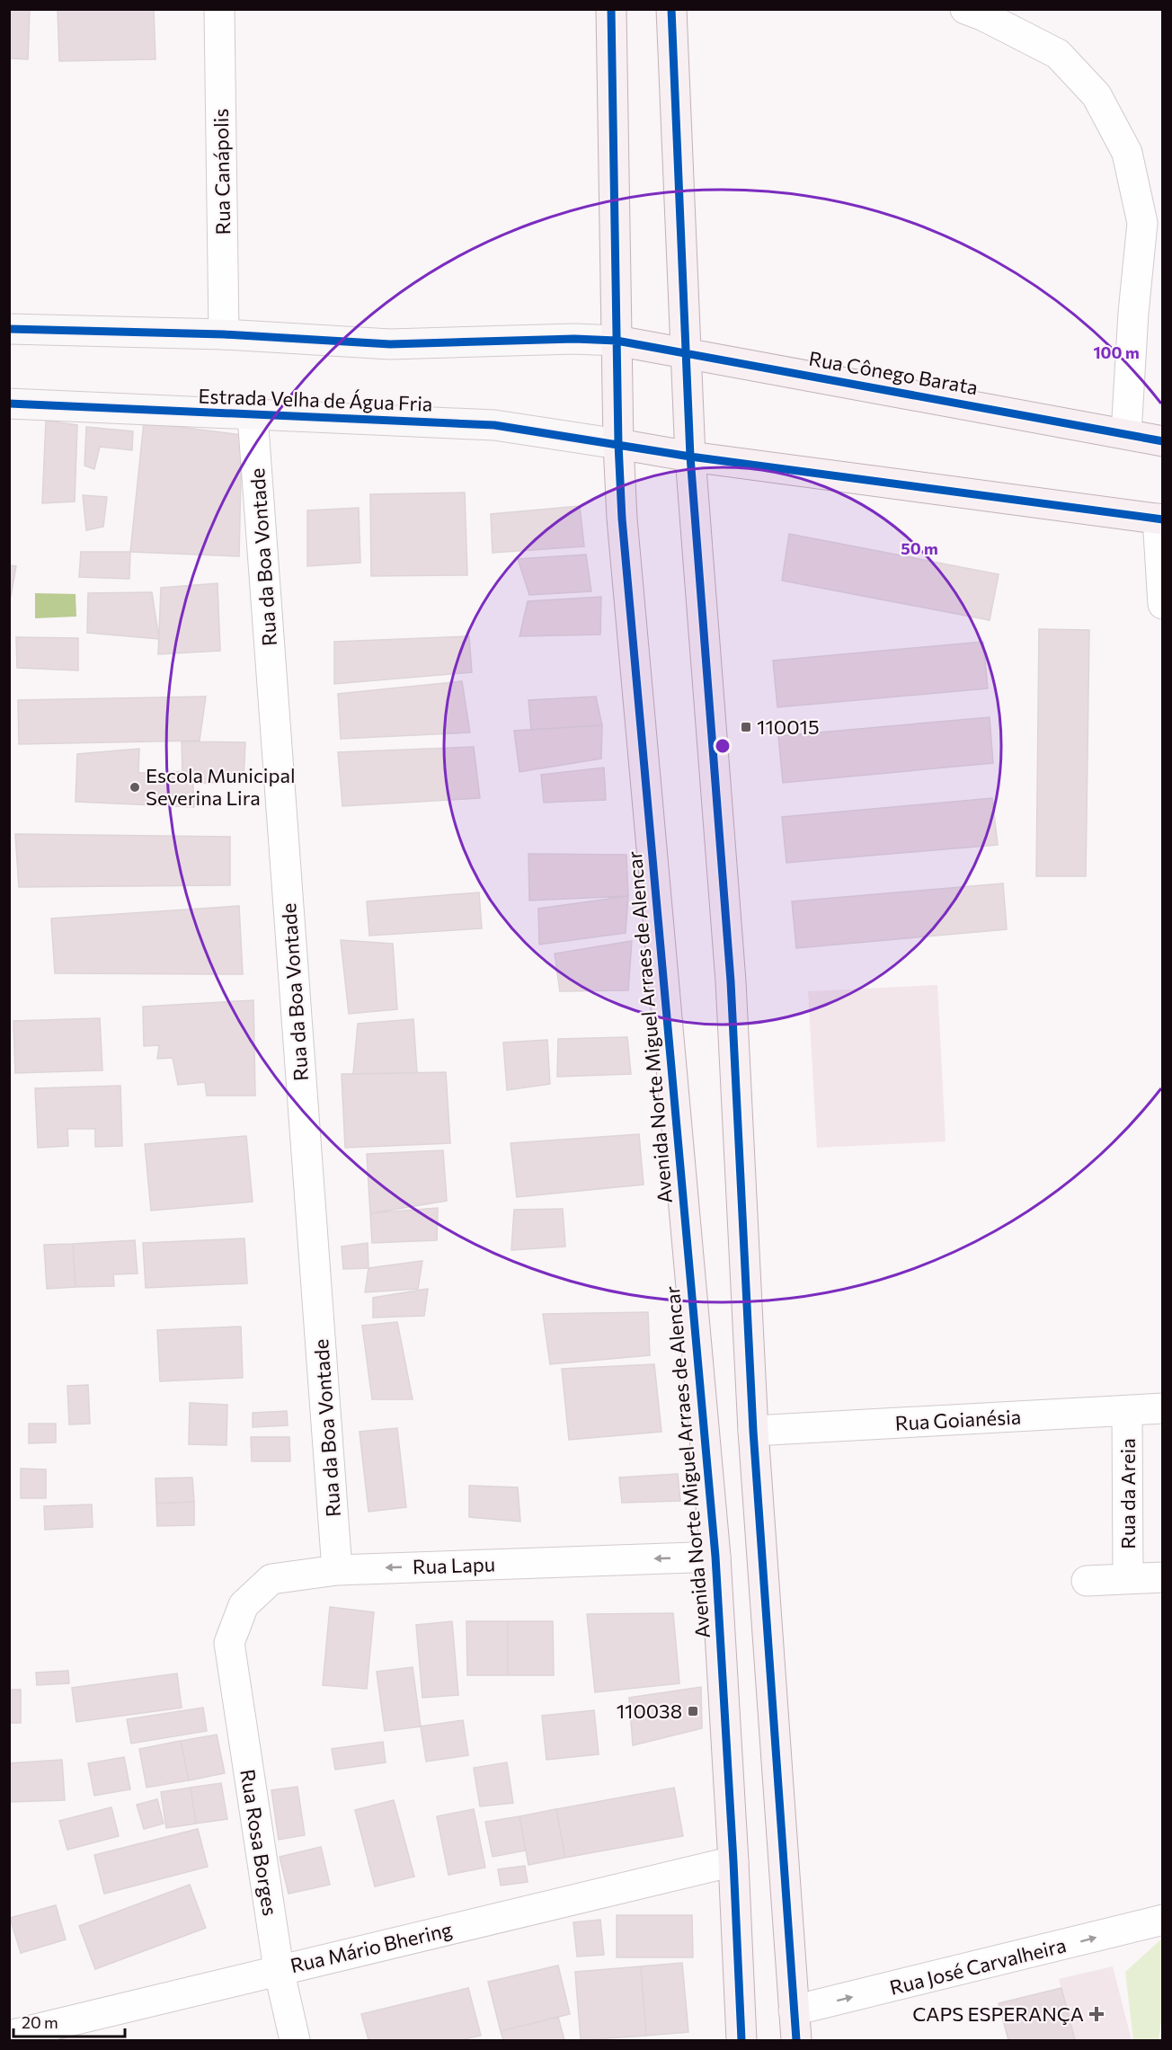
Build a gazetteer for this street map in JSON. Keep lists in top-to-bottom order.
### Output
{
  "streets": {
    "main road": ["Rua Cônego Barata", "Estrada Velha de Água Fria", "Avenida Norte Miguel Arraes de Alencar"],
    "street": [
      "Rua Canápolis",
      "Rua da Boa Vontade",
      "Rua Goianésia",
      "Rua da Areia",
      "Rua Lapu",
      "Rua Rosa Borges",
      "Rua Mário Bhering",
      "Rua José Carvalheira"
    ]
  },
  "crossings": [
    ["Rua Cônego Barata", "Avenida Norte Miguel Arraes de Alencar"],
    ["Estrada Velha de Água Fria", "Rua da Boa Vontade"],
    ["Estrada Velha de Água Fria", "Avenida Norte Miguel Arraes de Alencar"],
    ["Rua da Boa Vontade", "Rua Lapu"],
    ["Avenida Norte Miguel Arraes de Alencar", "Rua Lapu"],
    ["Avenida Norte Miguel Arraes de Alencar", "Rua Mário Bhering"],
    ["Rua Goianésia", "Rua da Areia"],
    ["Rua Lapu", "Rua Rosa Borges"],
    ["Rua Rosa Borges", "Rua Mário Bhering"]
  ],
  "one_way": ["Rua Lapu", "Rua José Carvalheira"],
  "places": {
    "transit": ["110015", "110038"],
    "other": ["Escola Municipal Severina Lira"],
    "health": ["CAPS ESPERANÇA"]
  },
  "scale_bar": "20 m",
  "rings": ["100 m", "50 m"]
}
